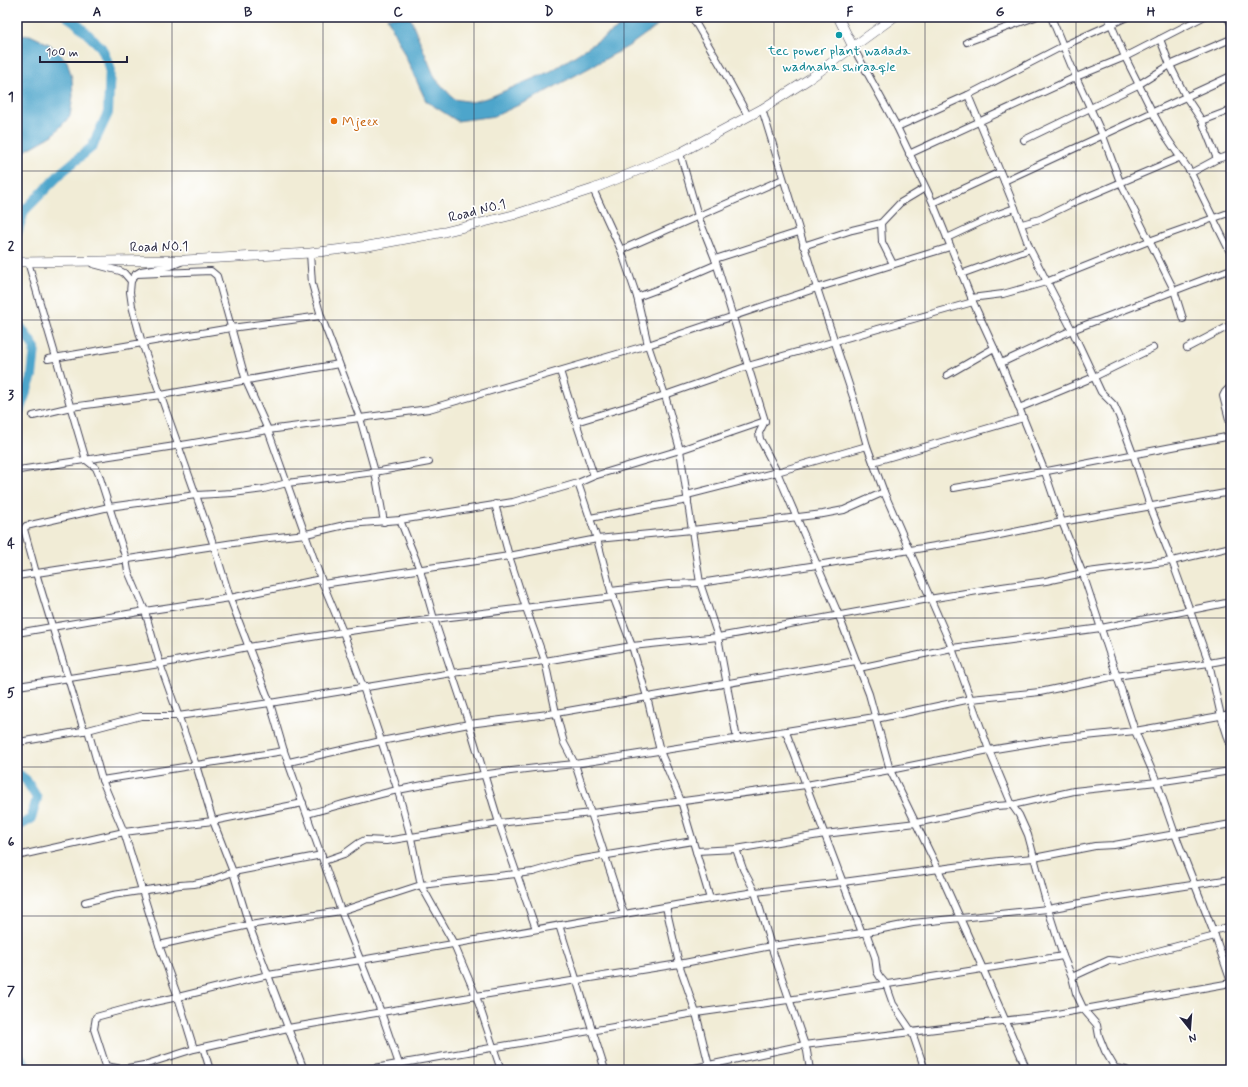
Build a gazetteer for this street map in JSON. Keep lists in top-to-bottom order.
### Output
{
  "streets": {
    "highway": ["Road NO.1"]
  },
  "places": ["tec power plant wadada wadnaha shiraaqle", "Mjeex"],
  "scale_bar": "100 m",
  "north": "bottom",
  "grid": {
    "columns": [
      "A",
      "B",
      "C",
      "D",
      "E",
      "F",
      "G",
      "H"
    ],
    "rows": [
      "1",
      "2",
      "3",
      "4",
      "5",
      "6",
      "7"
    ]
  }
}
